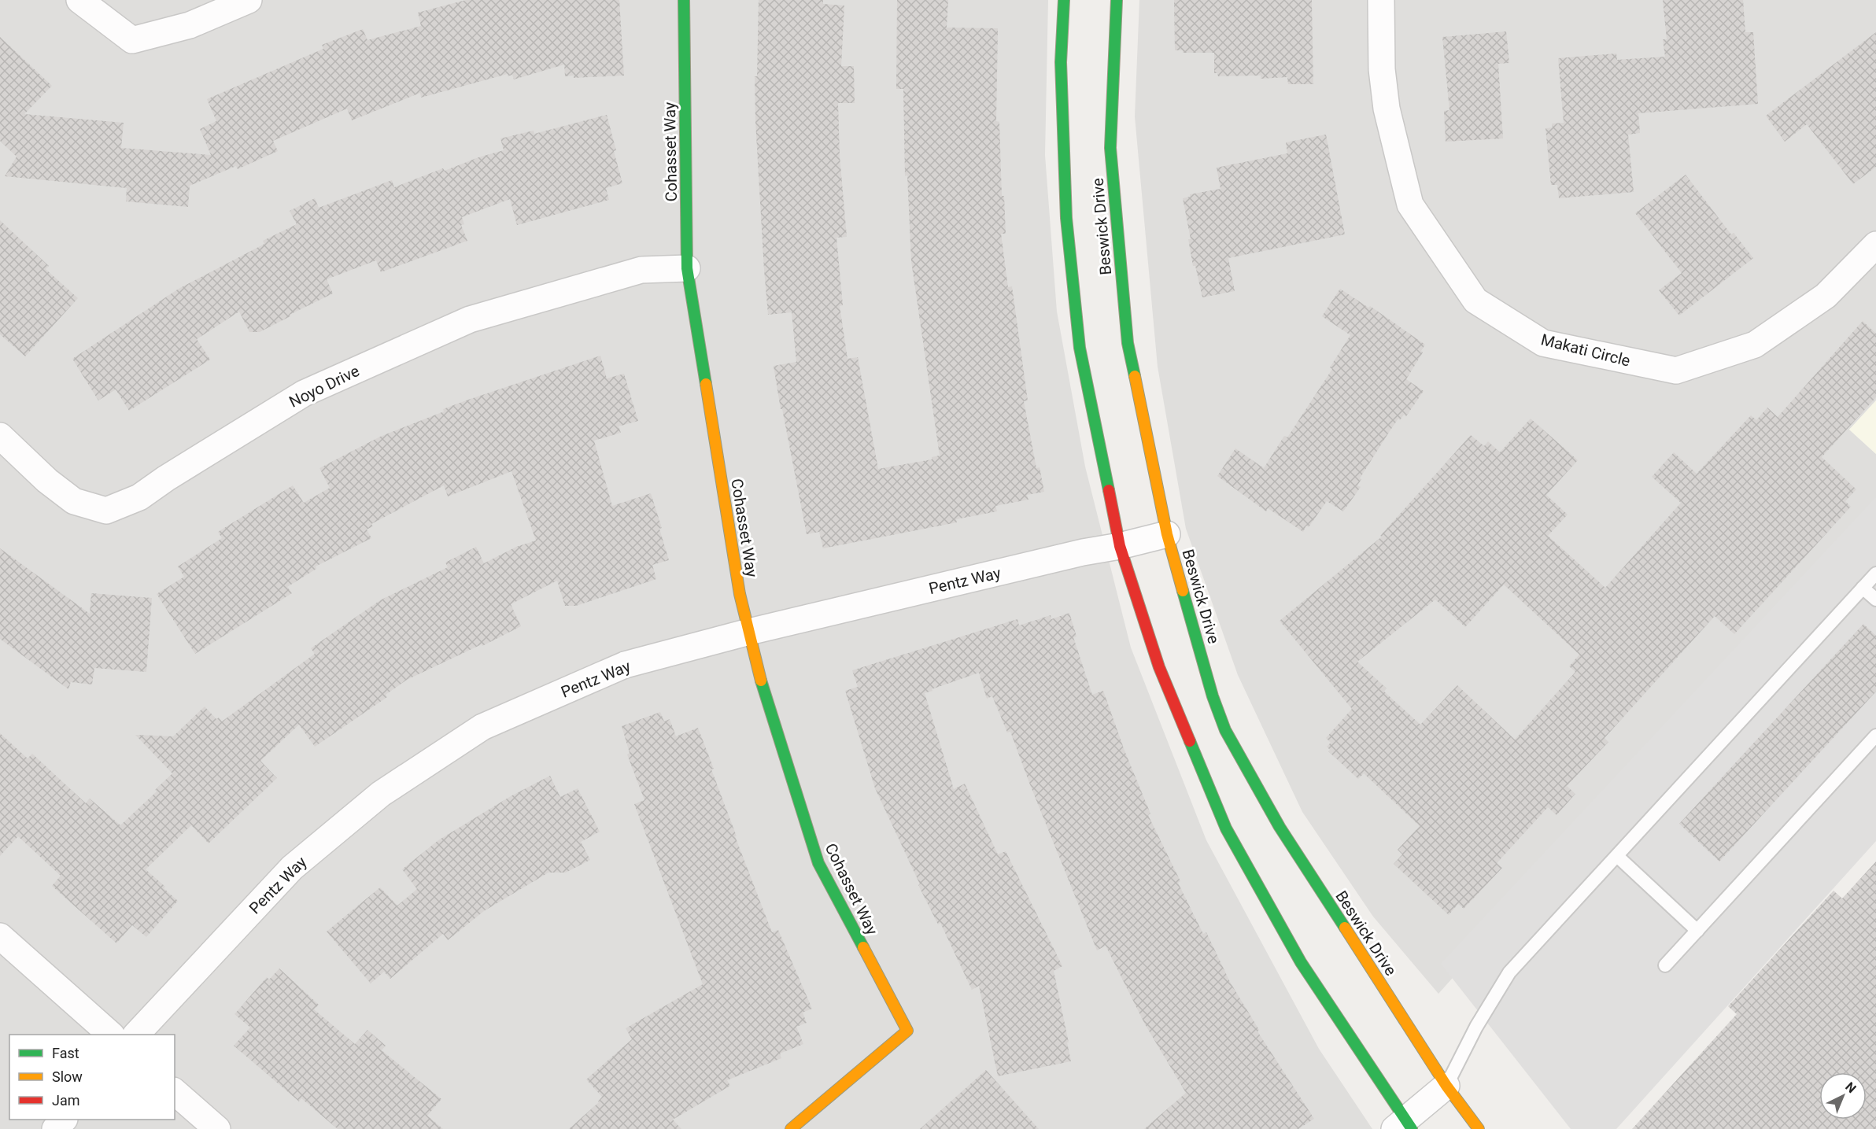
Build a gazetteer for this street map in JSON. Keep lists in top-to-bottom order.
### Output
{
  "streets": {
    "street": [
      "Cohasset Way",
      "Beswick Drive",
      "Makati Circle",
      "Noyo Drive",
      "Pentz Way"
    ]
  },
  "crossings": [
    ["Cohasset Way", "Noyo Drive"],
    ["Cohasset Way", "Pentz Way"],
    ["Beswick Drive", "Pentz Way"]
  ],
  "legend": ["Fast", "Slow", "Jam"],
  "north": "top right"
}
